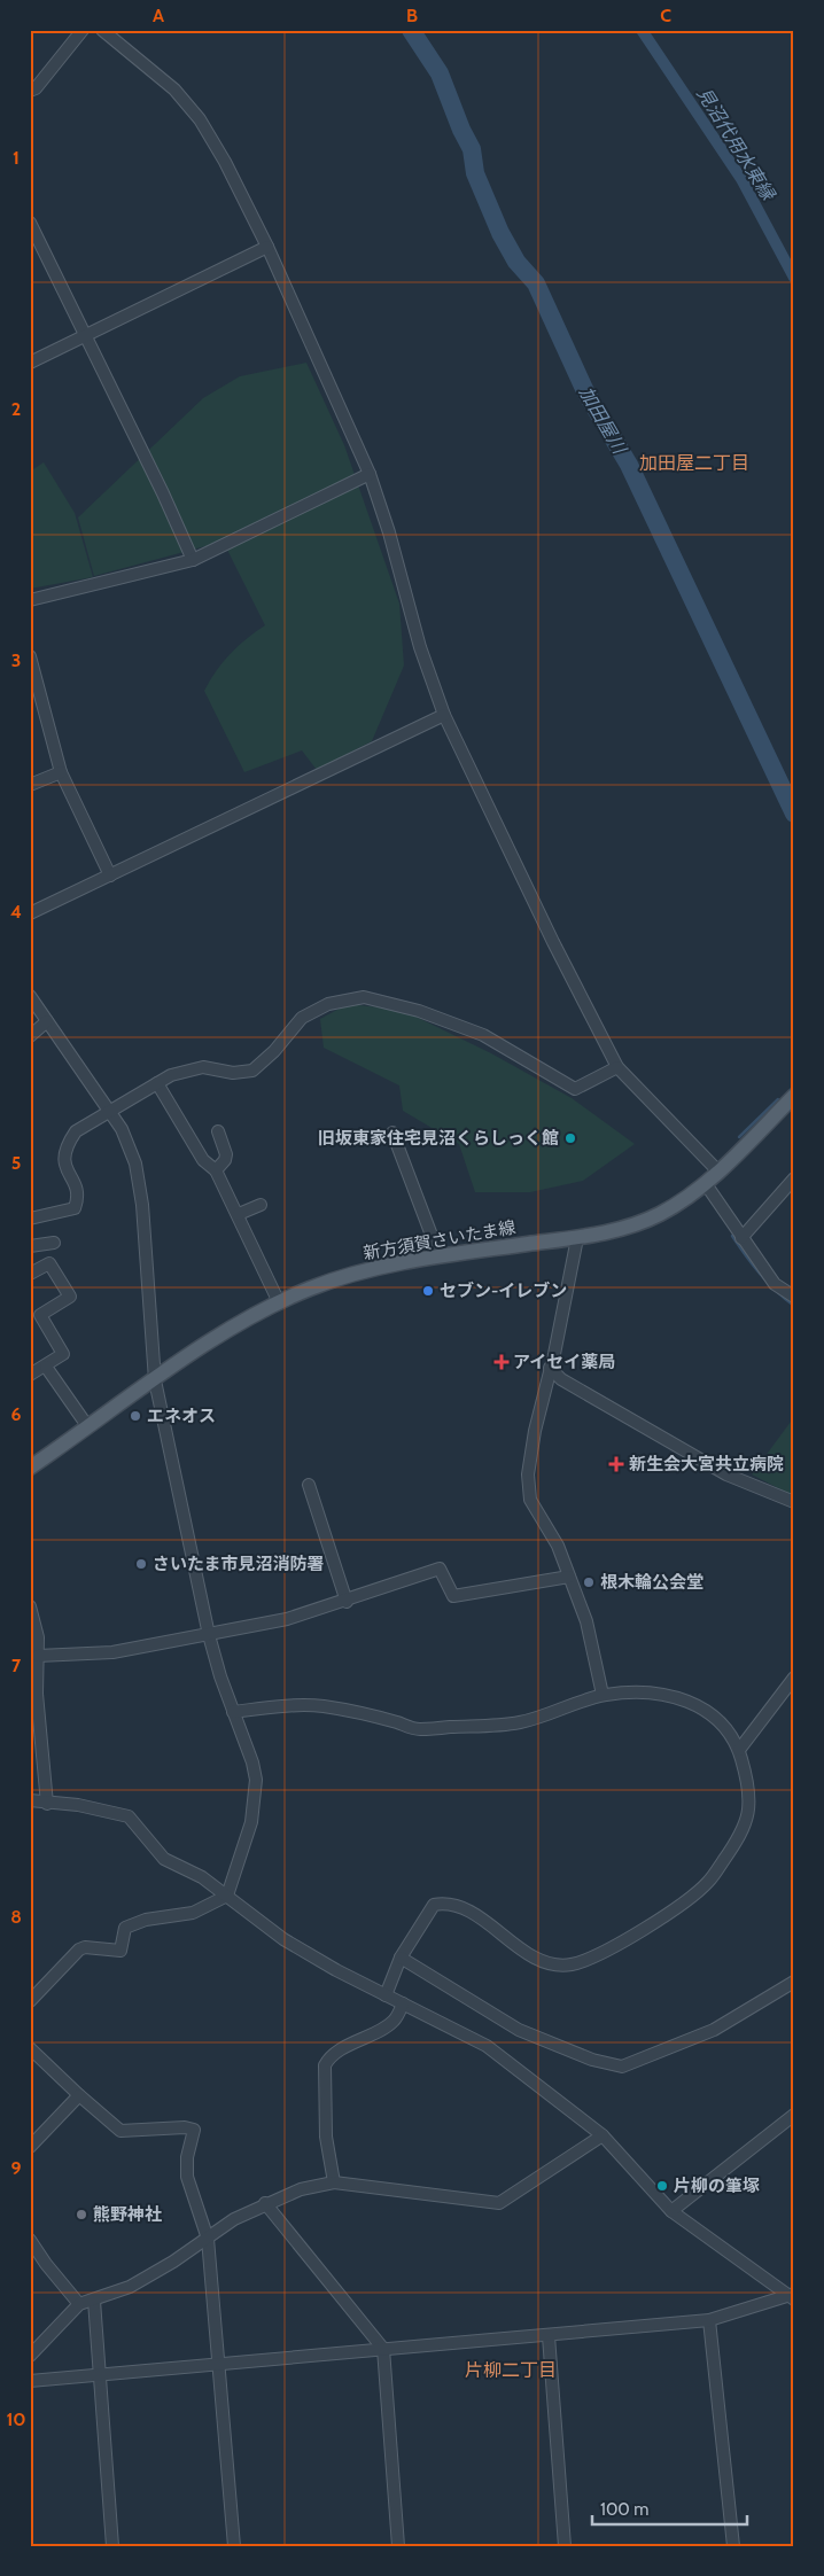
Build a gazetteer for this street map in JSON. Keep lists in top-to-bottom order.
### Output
{
  "streets": {
    "main road": ["新方須賀さいたま線"]
  },
  "districts": ["加田屋二丁目", "片柳二丁目"],
  "water": ["見沼代用水東縁", "加田屋川"],
  "places": {
    "other": [
      "旧坂東家住宅見沼くらしっく館",
      "セブン-イレブン",
      "エネオス",
      "さいたま市見沼消防署",
      "根木輪公会堂",
      "片柳の筆塚",
      "熊野神社"
    ],
    "health": ["アイセイ薬局", "新生会大宮共立病院"]
  },
  "scale_bar": "100 m",
  "grid": {
    "columns": ["A", "B", "C"],
    "rows": [
      "1",
      "2",
      "3",
      "4",
      "5",
      "6",
      "7",
      "8",
      "9",
      "10"
    ]
  }
}
